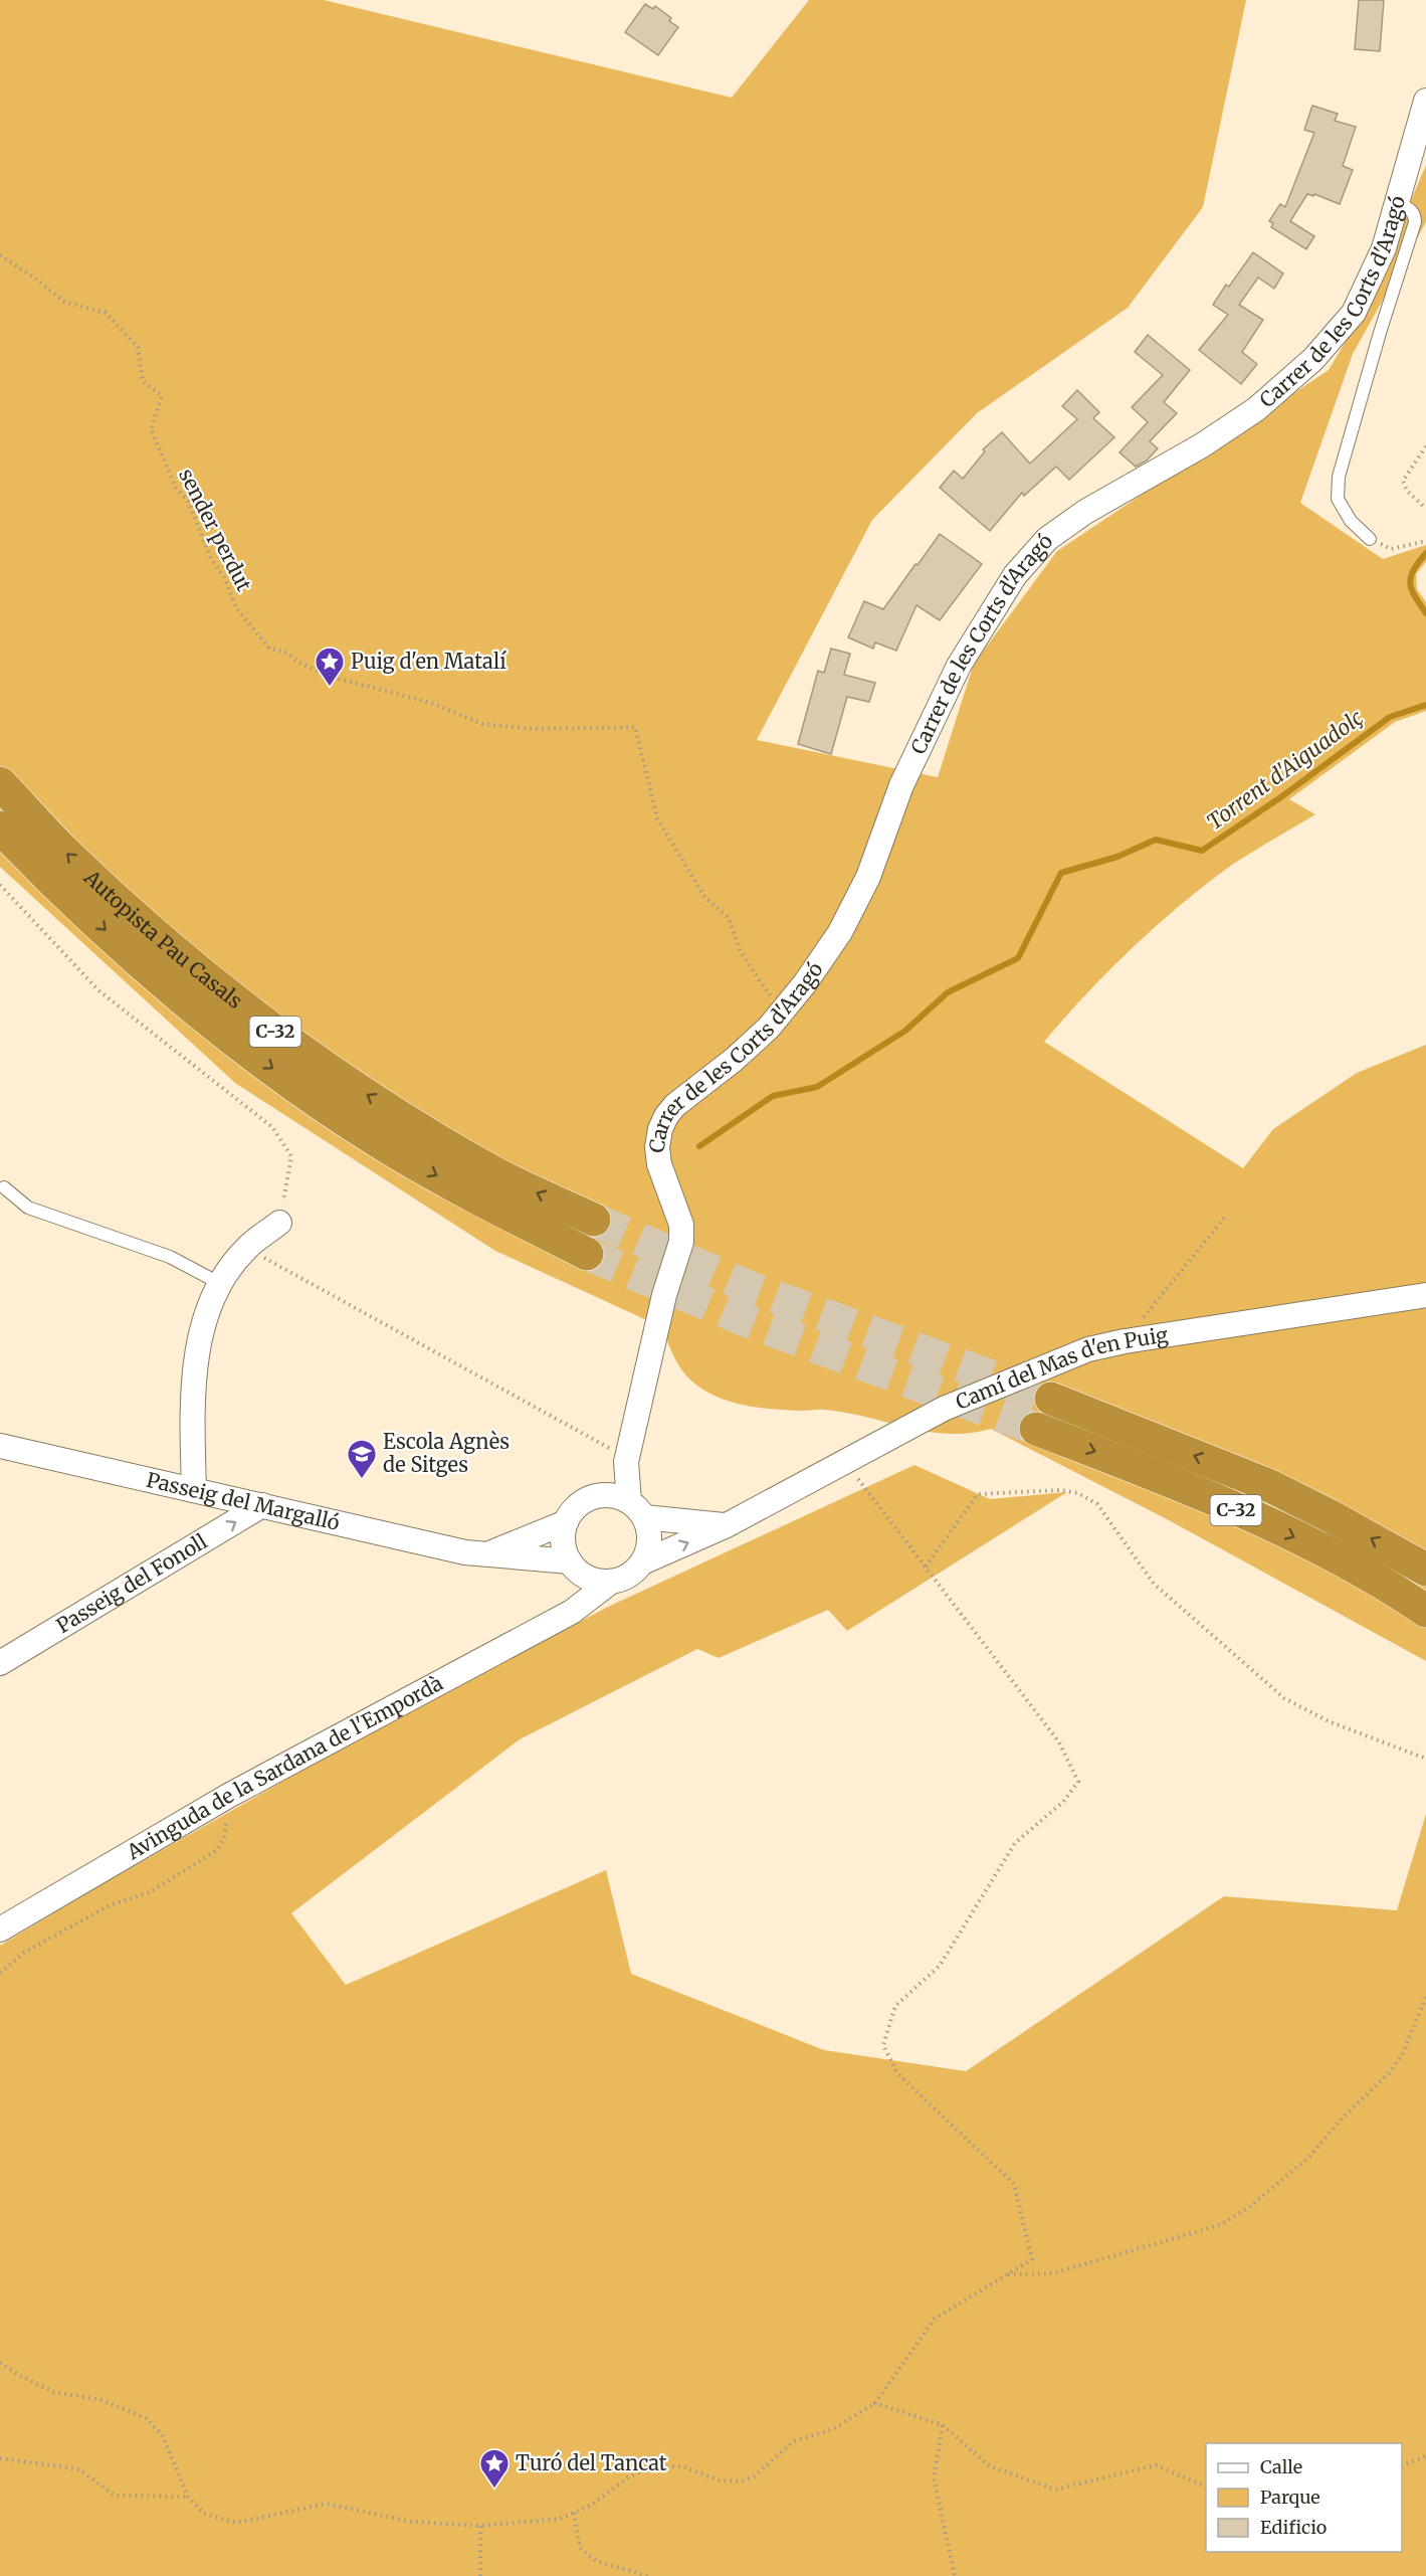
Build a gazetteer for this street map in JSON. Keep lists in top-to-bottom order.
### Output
{
  "streets": {
    "highway": ["Autopista Pau Casals", "C-32"],
    "street": [
      "Carrer de les Corts d'Aragó",
      "Camí del Mas d'en Puig",
      "Passeig del Margalló",
      "Passeig del Fonoll",
      "Avinguda de la Sardana de l'Empordà"
    ],
    "path": ["sender perdut"]
  },
  "crossings": [
    ["Carrer de les Corts d'Aragó", "sender perdut"],
    ["Camí del Mas d'en Puig", "Passeig del Margalló"],
    ["Camí del Mas d'en Puig", "Avinguda de la Sardana de l'Empordà"],
    ["Passeig del Margalló", "Passeig del Fonoll"],
    ["Passeig del Margalló", "Avinguda de la Sardana de l'Empordà"]
  ],
  "one_way": ["Passeig del Fonoll"],
  "water": ["Torrent d'Aiguadolç"],
  "places": {
    "place": ["Puig d'en Matalí", "Turó del Tancat"],
    "school or university": ["Escola Agnès de Sitges"]
  },
  "legend": ["Calle", "Parque", "Edificio"]
}
